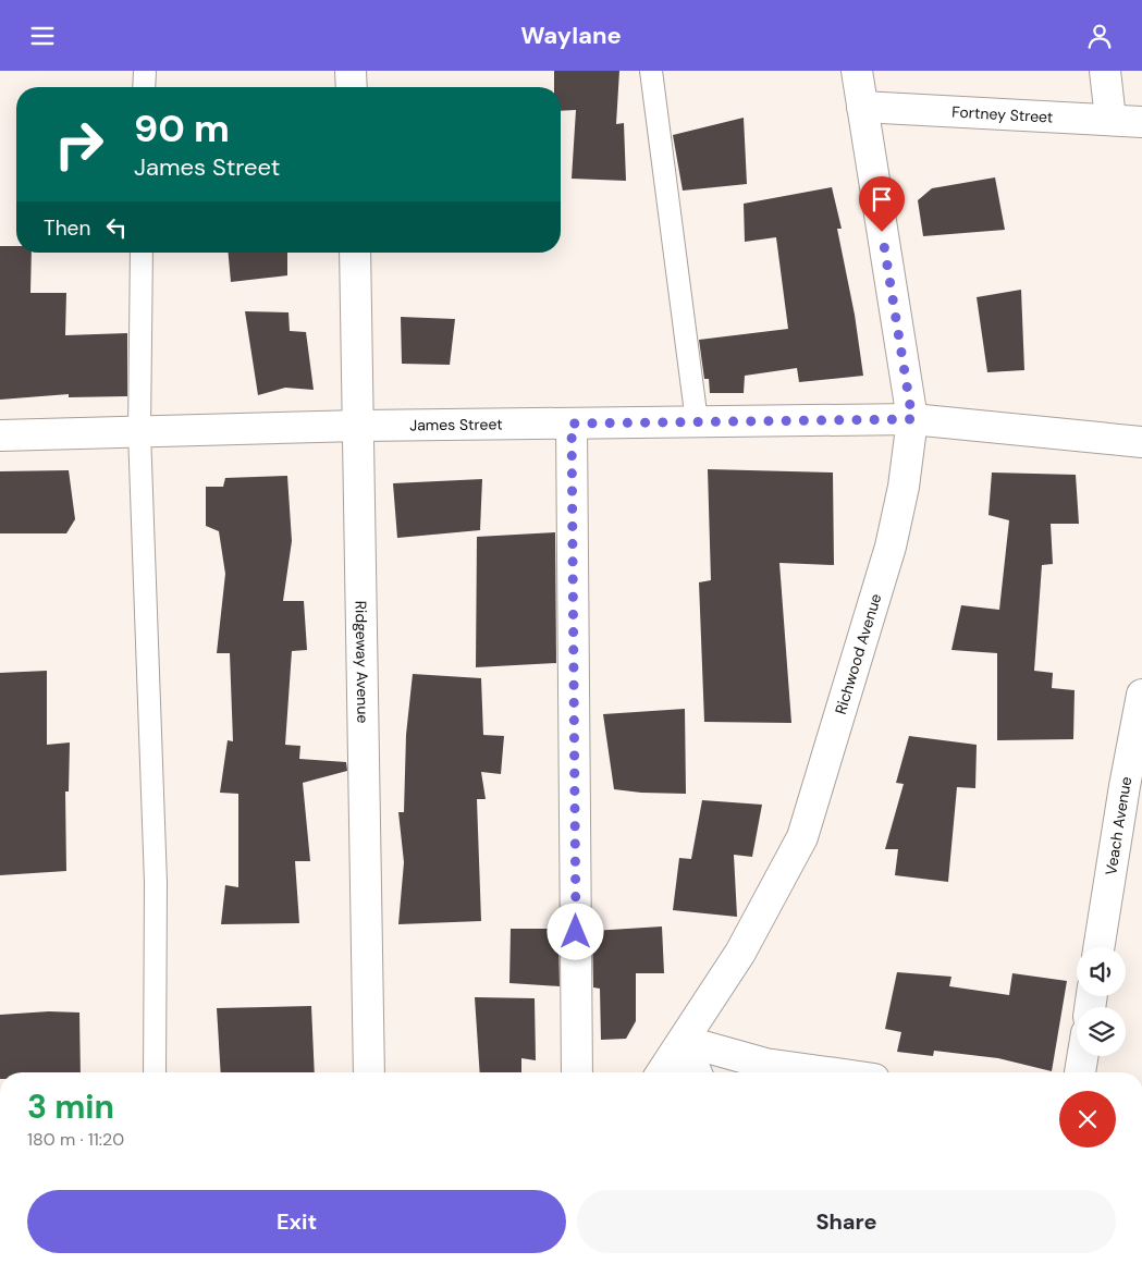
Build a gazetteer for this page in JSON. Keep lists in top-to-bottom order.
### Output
{
  "streets": {
    "street": [
      "Fortney Street",
      "James Street",
      "Richwood Avenue",
      "Ridgeway Avenue",
      "Veach Avenue"
    ]
  },
  "crossings": [
    ["Fortney Street", "Richwood Avenue"],
    ["James Street", "Richwood Avenue"],
    ["James Street", "Ridgeway Avenue"]
  ],
  "page": {
    "header": "Waylane",
    "turn": ["90 m", "James Street"],
    "then": "Then",
    "heading": ["3 min", "180 m · 11:20"],
    "buttons": ["Exit", "Share"]
  }
}
